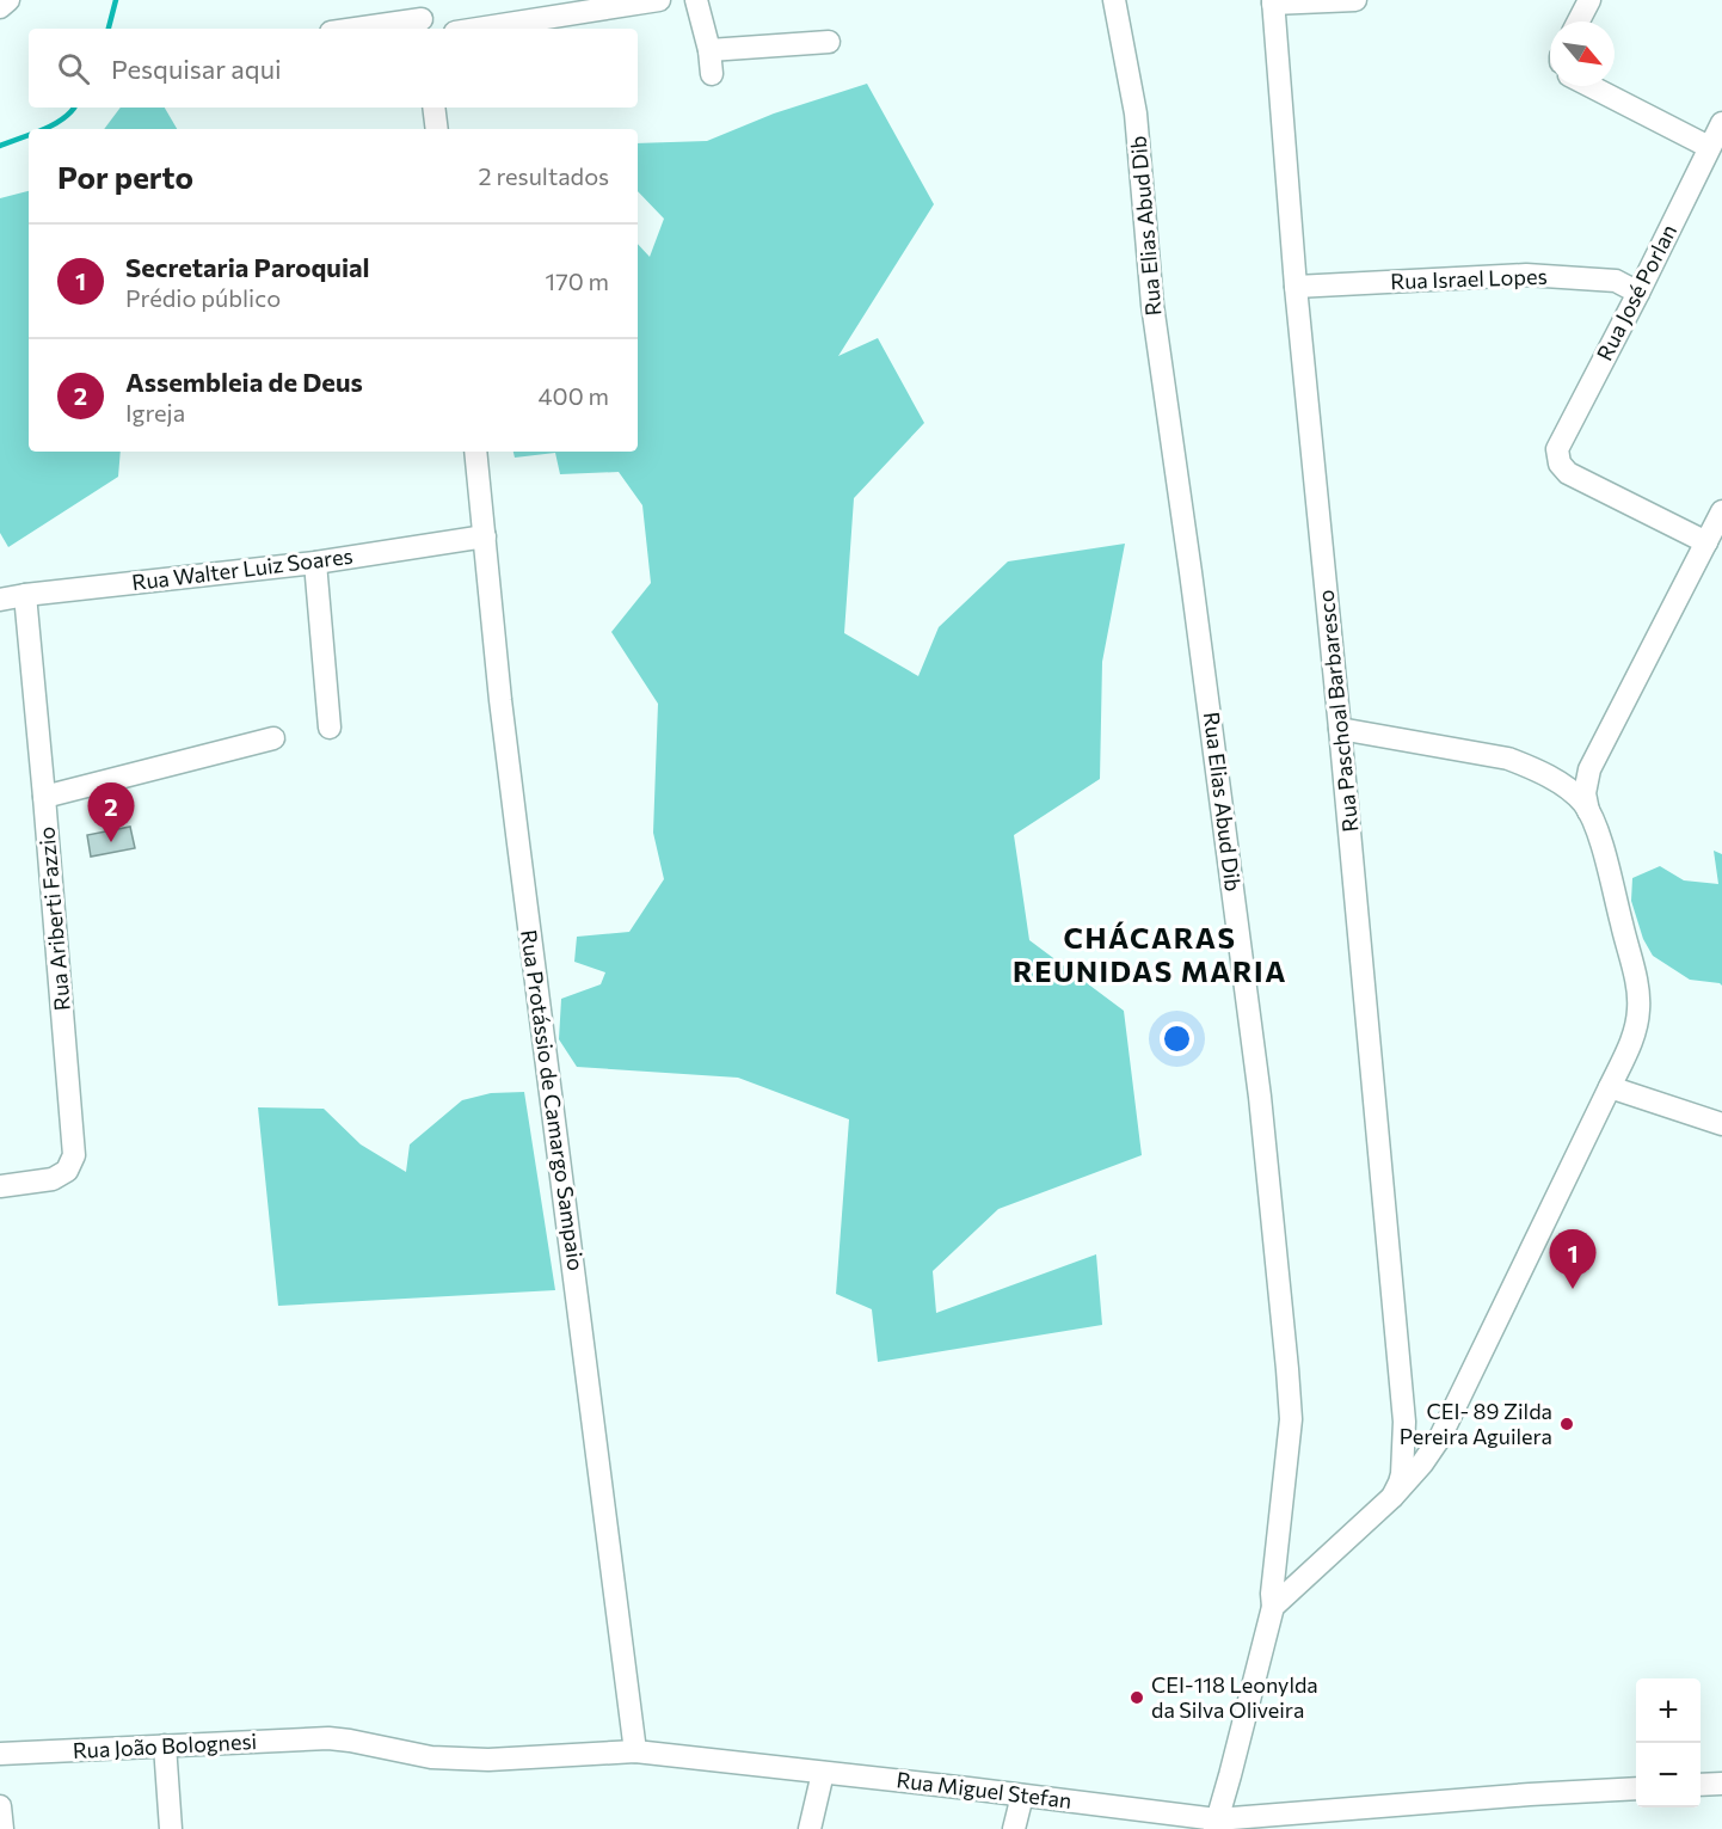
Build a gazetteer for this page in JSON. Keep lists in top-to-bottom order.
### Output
{
  "streets": {
    "street": [
      "Rua Elias Abud Dib",
      "Rua Israel Lopes",
      "Rua José Porlan",
      "Rua Walter Luiz Soares",
      "Rua Paschoal Barbaresco",
      "Rua Ariberti Fazzio",
      "Rua Protássio de Camargo Sampaio",
      "Rua João Bolognesi",
      "Rua Miguel Stefan"
    ]
  },
  "crossings": [
    ["Rua Elias Abud Dib", "Rua Miguel Stefan"],
    ["Rua Israel Lopes", "Rua José Porlan"],
    ["Rua Israel Lopes", "Rua Paschoal Barbaresco"],
    ["Rua Walter Luiz Soares", "Rua Ariberti Fazzio"],
    ["Rua Walter Luiz Soares", "Rua Protássio de Camargo Sampaio"],
    ["Rua Protássio de Camargo Sampaio", "Rua Miguel Stefan"],
    ["Rua João Bolognesi", "Rua Miguel Stefan"]
  ],
  "districts": ["CHÁCARAS REUNIDAS MARIA"],
  "places": ["CEI- 89 Zilda Pereira Aguilera", "CEI-118 Leonylda da Silva Oliveira"],
  "north": "bottom right",
  "page": {
    "search": "Pesquisar aqui",
    "heading": ["Por perto", "2 resultados"],
    "list": [
      {
        "mark": "1",
        "name": "Secretaria Paroquial",
        "note": "Prédio público",
        "value": "170 m"
      },
      {
        "mark": "2",
        "name": "Assembleia de Deus",
        "note": "Igreja",
        "value": "400 m"
      }
    ],
    "pins": ["2", "1"],
    "map_buttons": ["+", "−"]
  }
}
